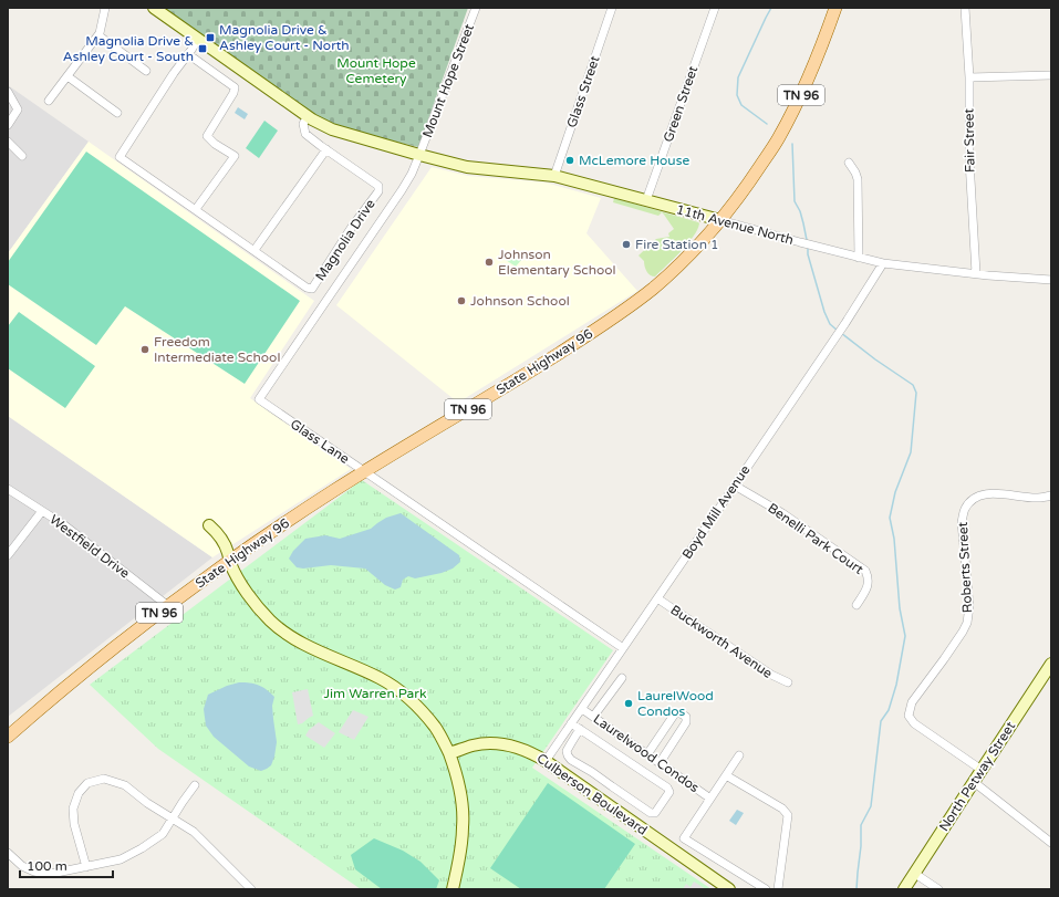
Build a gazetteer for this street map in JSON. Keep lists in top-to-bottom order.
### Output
{
  "streets": {
    "main road": ["TN 96", "State Highway 96"],
    "street": [
      "Mount Hope Street",
      "Glass Street",
      "Green Street",
      "Fair Street",
      "11th Avenue North",
      "Magnolia Drive",
      "Glass Lane",
      "Boyd Mill Avenue",
      "Benelli Park Court",
      "Westfield Drive",
      "Roberts Street",
      "Buckworth Avenue",
      "Laurelwood Condos",
      "North Petway Street",
      "Culberson Boulevard"
    ]
  },
  "crossings": [
    ["Mount Hope Street", "11th Avenue North"],
    ["Mount Hope Street", "Glass Lane"],
    ["Glass Street", "11th Avenue North"],
    ["Green Street", "11th Avenue North"],
    ["Fair Street", "11th Avenue North"],
    ["11th Avenue North", "State Highway 96"],
    ["11th Avenue North", "Glass Lane"],
    ["11th Avenue North", "Boyd Mill Avenue"],
    ["State Highway 96", "Glass Lane"],
    ["State Highway 96", "Westfield Drive"],
    ["Glass Lane", "Boyd Mill Avenue"],
    ["Boyd Mill Avenue", "Benelli Park Court"],
    ["Boyd Mill Avenue", "Buckworth Avenue"],
    ["Boyd Mill Avenue", "Laurelwood Condos"],
    ["Boyd Mill Avenue", "Culberson Boulevard"],
    ["Roberts Street", "North Petway Street"]
  ],
  "parks": ["Mount Hope Cemetery", "Jim Warren Park"],
  "places": {
    "transit": ["Magnolia Drive & Ashley Court - North", "Magnolia Drive & Ashley Court - South"],
    "other": [
      "McLemore House",
      "Fire Station 1",
      "Johnson Elementary School",
      "Johnson School",
      "Freedom Intermediate School",
      "LaurelWood Condos"
    ]
  },
  "scale_bar": "100 m"
}
